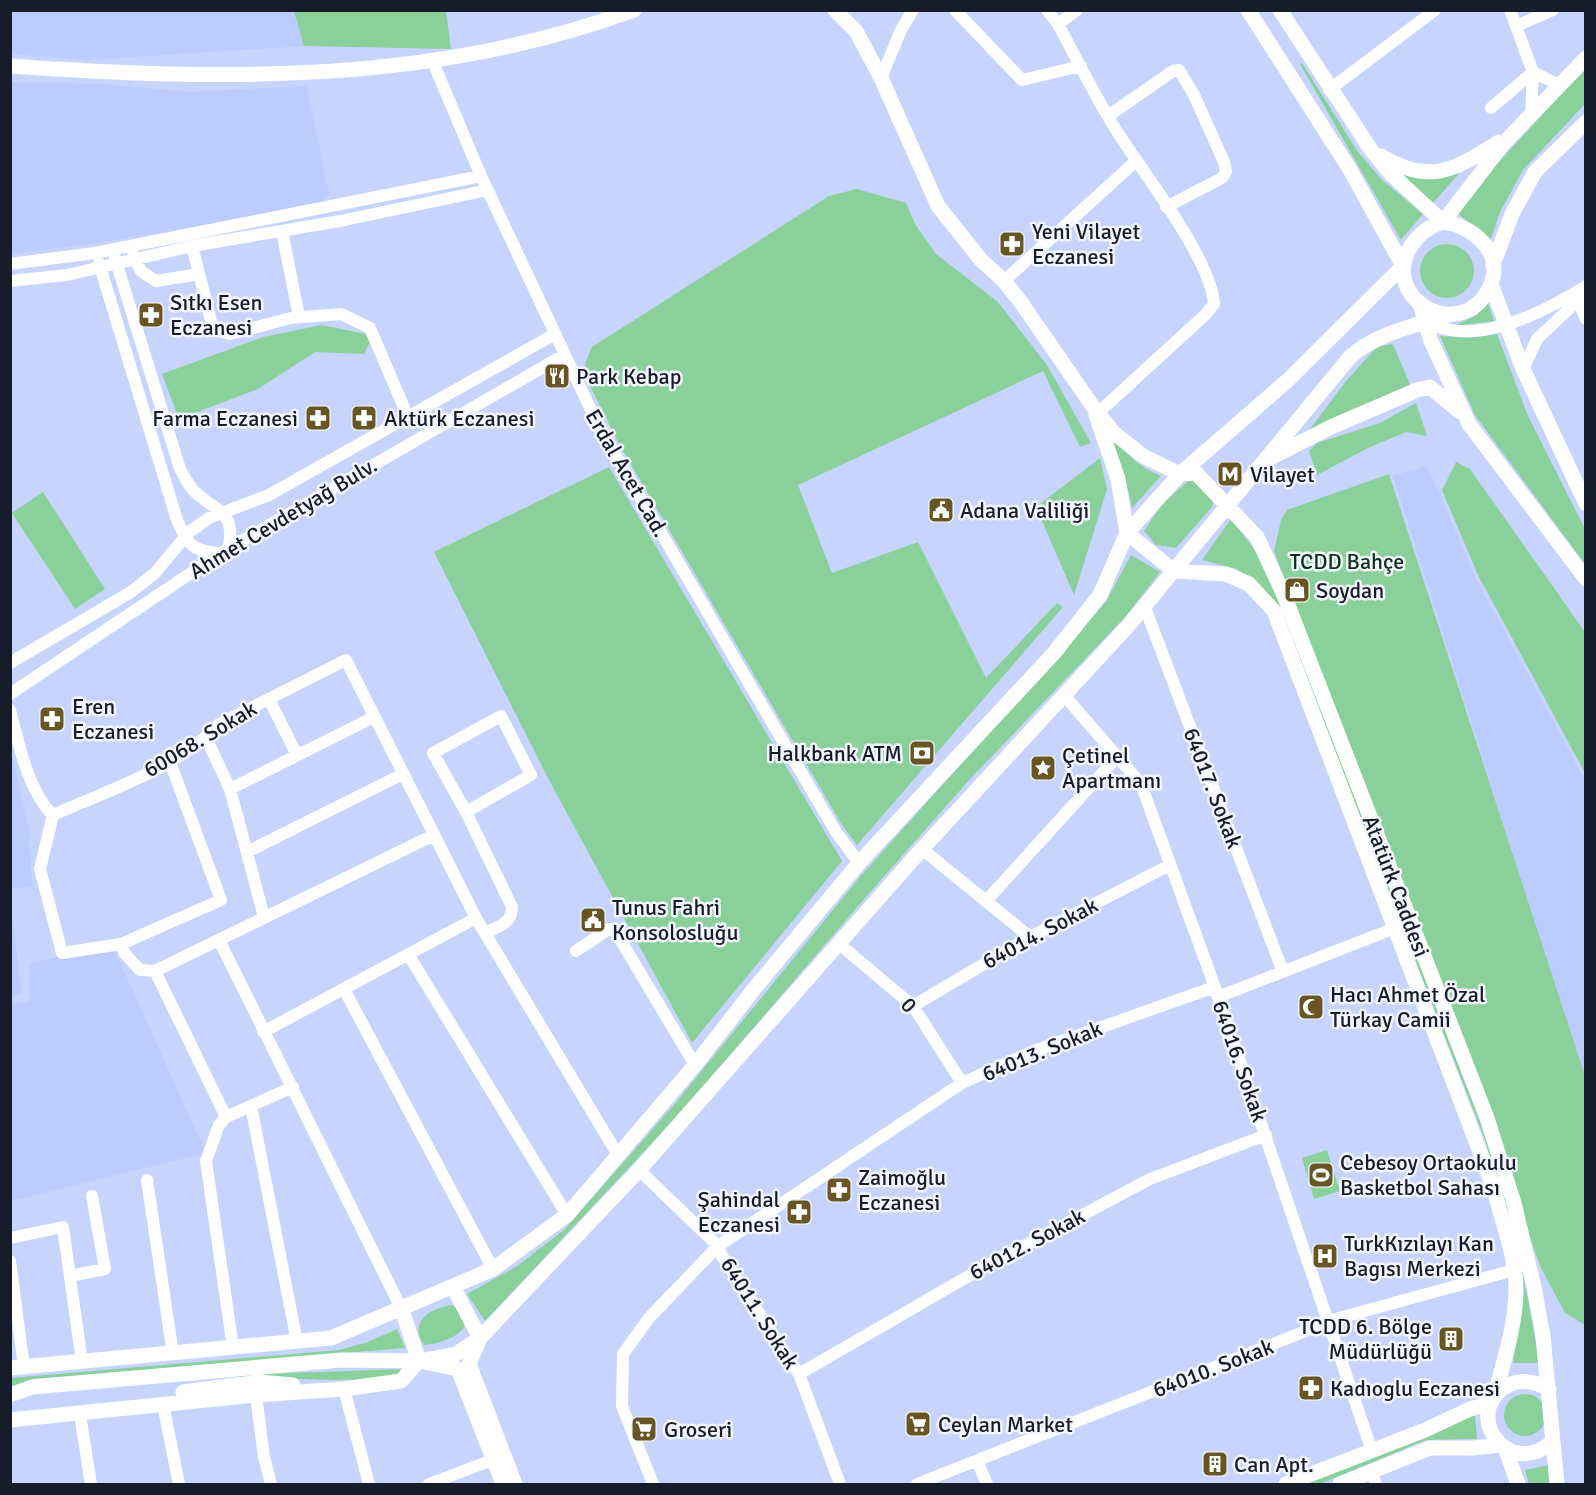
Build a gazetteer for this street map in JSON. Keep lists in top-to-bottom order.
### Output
{
  "streets": {
    "main road": ["Atatürk Caddesi"],
    "street": [
      "Erdal Acet Cad.",
      "Ahmet Cevdetyağ Bulv.",
      "60068. Sokak",
      "64017. Sokak",
      "64014. Sokak",
      "0",
      "64013. Sokak",
      "64016. Sokak",
      "64012. Sokak",
      "64011. Sokak",
      "64010. Sokak"
    ]
  },
  "crossings": [
    ["Erdal Acet Cad.", "Ahmet Cevdetyağ Bulv."],
    ["64017. Sokak", "64013. Sokak"],
    ["Atatürk Caddesi", "64013. Sokak"],
    ["Atatürk Caddesi", "64010. Sokak"],
    ["64014. Sokak", "0"],
    ["64014. Sokak", "64016. Sokak"],
    ["0", "64013. Sokak"],
    ["64013. Sokak", "64016. Sokak"],
    ["64013. Sokak", "64011. Sokak"],
    ["64016. Sokak", "64012. Sokak"],
    ["64016. Sokak", "64010. Sokak"],
    ["64012. Sokak", "64011. Sokak"]
  ],
  "parks": ["TCDD Bahçe"],
  "places": {
    "pharmacy": [
      "Yeni Vilayet Eczanesi",
      "Sıtkı Esen Eczanesi",
      "Farma Eczanesi",
      "Aktürk Eczanesi",
      "Eren Eczanesi",
      "Zaimoğlu Eczanesi",
      "Şahindal Eczanesi",
      "Kadıoglu Eczanesi"
    ],
    "restaurant": ["Park Kebap"],
    "metro station": ["Vilayet"],
    "public building": ["Adana Valiliği", "Tunus Fahri Konsolosluğu"],
    "shop": ["Soydan"],
    "bank": ["Halkbank ATM"],
    "place": ["Çetinel Apartmanı"],
    "mosque": ["Hacı Ahmet Özal Türkay Camii"],
    "sports": ["Cebesoy Ortaokulu Basketbol Sahası"],
    "hospital": ["TurkKızılayı Kan Bagısı Merkezi"],
    "building": ["TCDD 6. Bölge Müdürlüğü", "Can Apt."],
    "supermarket": ["Ceylan Market", "Groseri"]
  }
}
